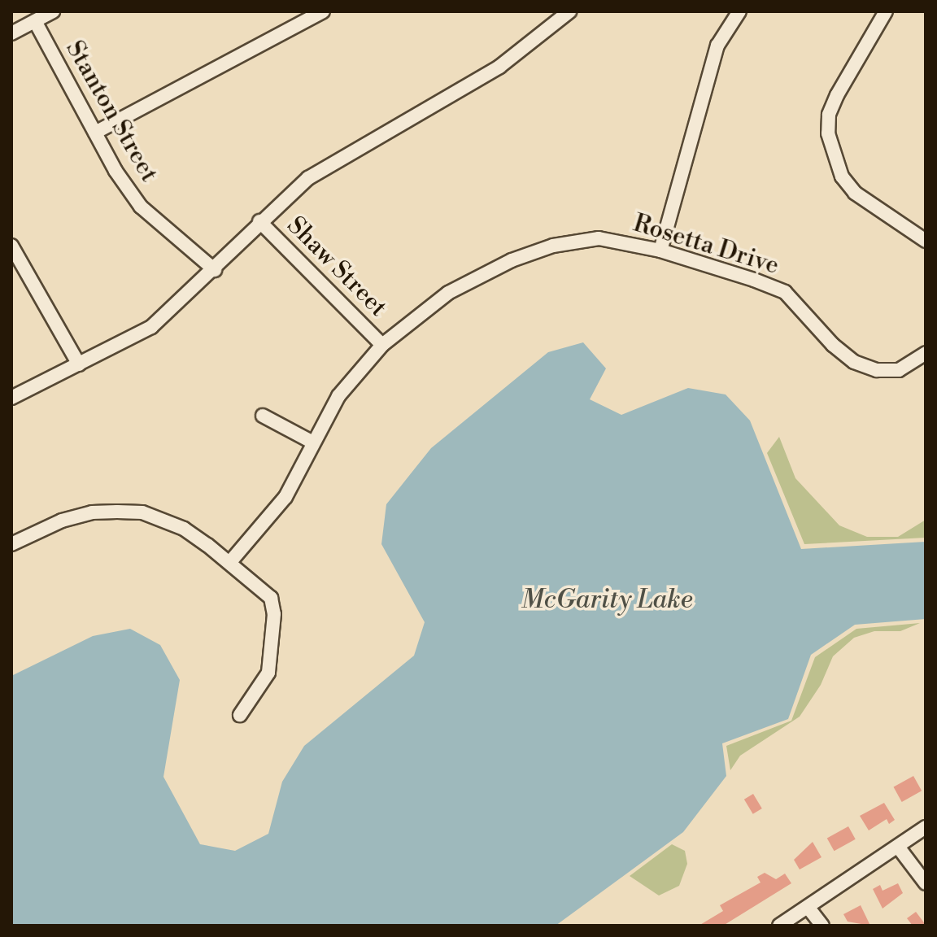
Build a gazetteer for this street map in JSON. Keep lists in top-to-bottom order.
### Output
{
  "streets": {
    "street": ["Stanton Street", "Rosetta Drive", "Shaw Street"]
  },
  "crossings": [
    ["Rosetta Drive", "Shaw Street"]
  ],
  "water": ["McGarity Lake"]
}
